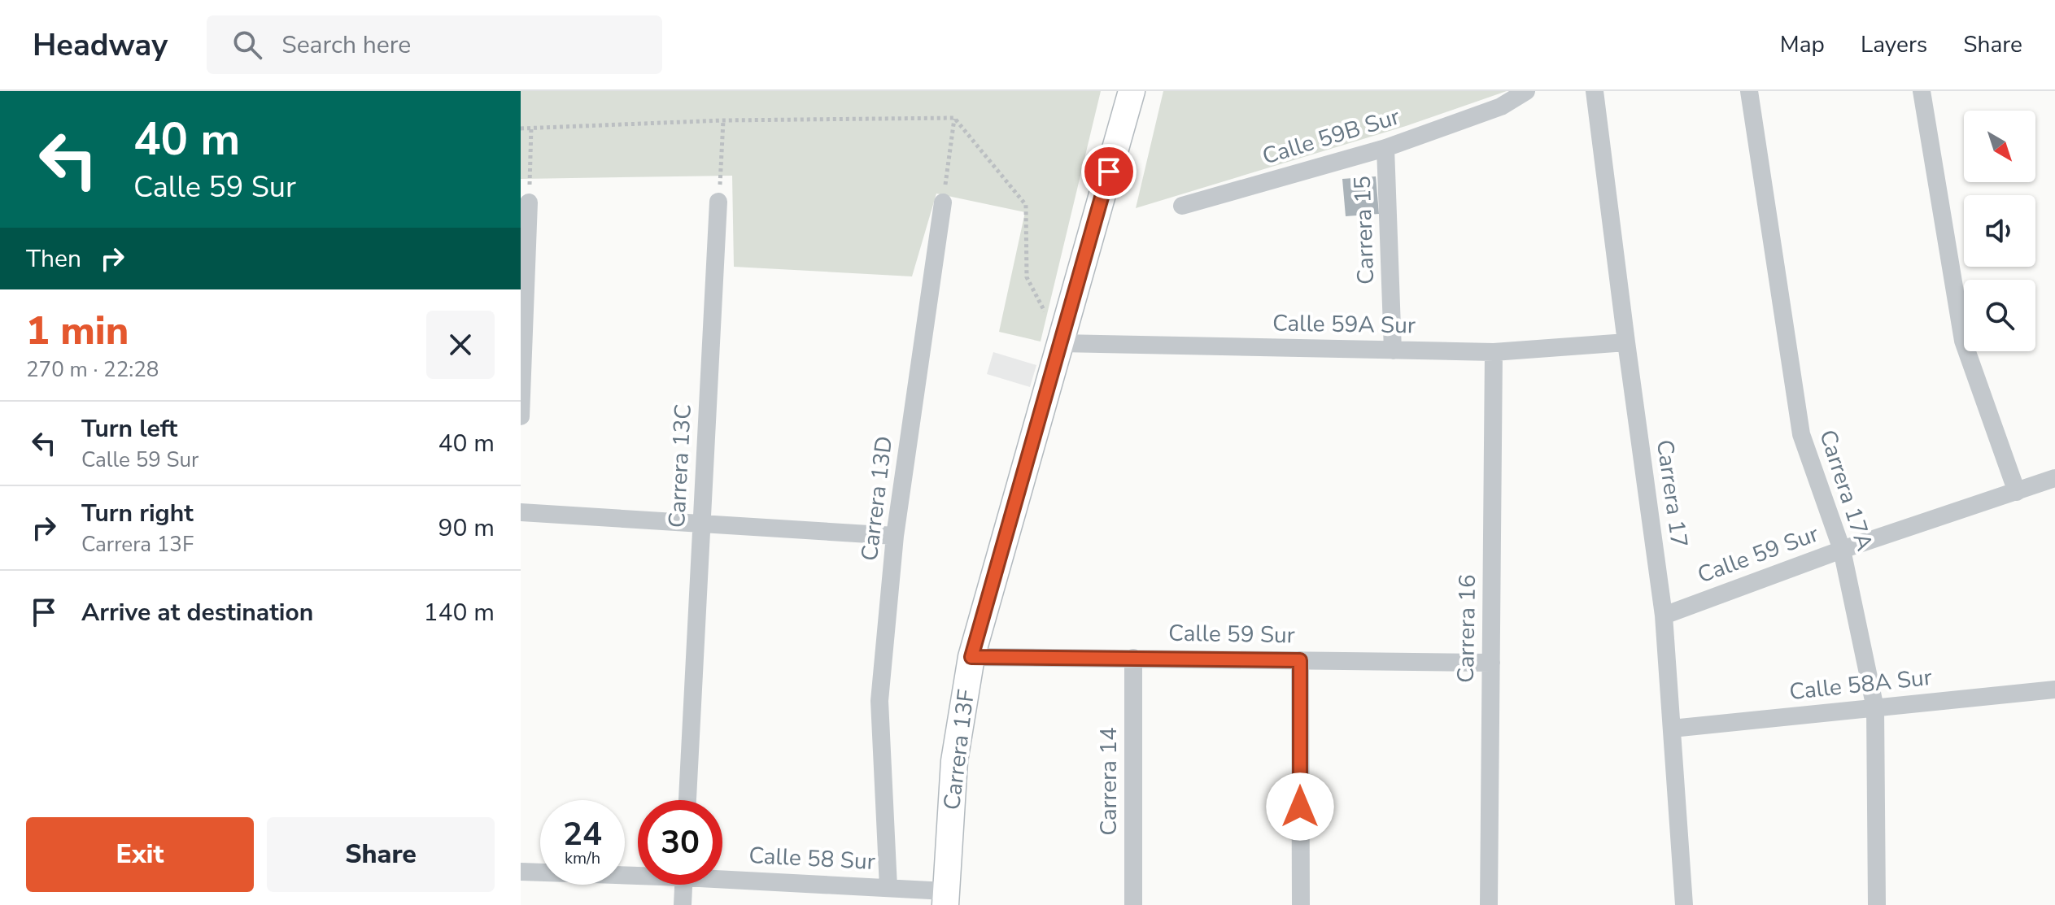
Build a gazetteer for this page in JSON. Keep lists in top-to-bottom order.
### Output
{
  "streets": {
    "street": [
      "Calle 59B Sur",
      "Carrera 15",
      "Calle 59A Sur",
      "Carrera 13C",
      "Carrera 17A",
      "Carrera 17",
      "Carrera 13D",
      "Calle 59 Sur",
      "Carrera 16",
      "Calle 58A Sur",
      "Carrera 13F",
      "Carrera 14",
      "Calle 58 Sur"
    ]
  },
  "crossings": [
    ["Calle 59B Sur", "Carrera 15"],
    ["Carrera 15", "Calle 59A Sur"],
    ["Calle 59A Sur", "Carrera 17"],
    ["Calle 59A Sur", "Carrera 16"],
    ["Calle 59A Sur", "Carrera 13F"],
    ["Carrera 17A", "Calle 59 Sur"],
    ["Carrera 17A", "Calle 58A Sur"],
    ["Carrera 17", "Calle 59 Sur"],
    ["Carrera 17", "Calle 58A Sur"],
    ["Carrera 13D", "Calle 58 Sur"],
    ["Calle 59 Sur", "Carrera 16"],
    ["Calle 59 Sur", "Carrera 13F"],
    ["Calle 59 Sur", "Carrera 14"],
    ["Carrera 13F", "Calle 58 Sur"]
  ],
  "north": "bottom right",
  "page": {
    "header": "Headway",
    "search": "Search here",
    "nav": ["Map", "Layers", "Share"],
    "turn": ["40 m", "Calle 59 Sur"],
    "then": "Then",
    "heading": ["1 min", "270 m · 22:28"],
    "list": [
      {
        "name": "Turn left",
        "note": "Calle 59 Sur",
        "value": "40 m"
      },
      {
        "name": "Turn right",
        "note": "Carrera 13F",
        "value": "90 m"
      },
      {
        "name": "Arrive at destination",
        "value": "140 m"
      }
    ],
    "speed": "24 km/h",
    "limit": "30",
    "buttons": ["Exit", "Share"]
  }
}
